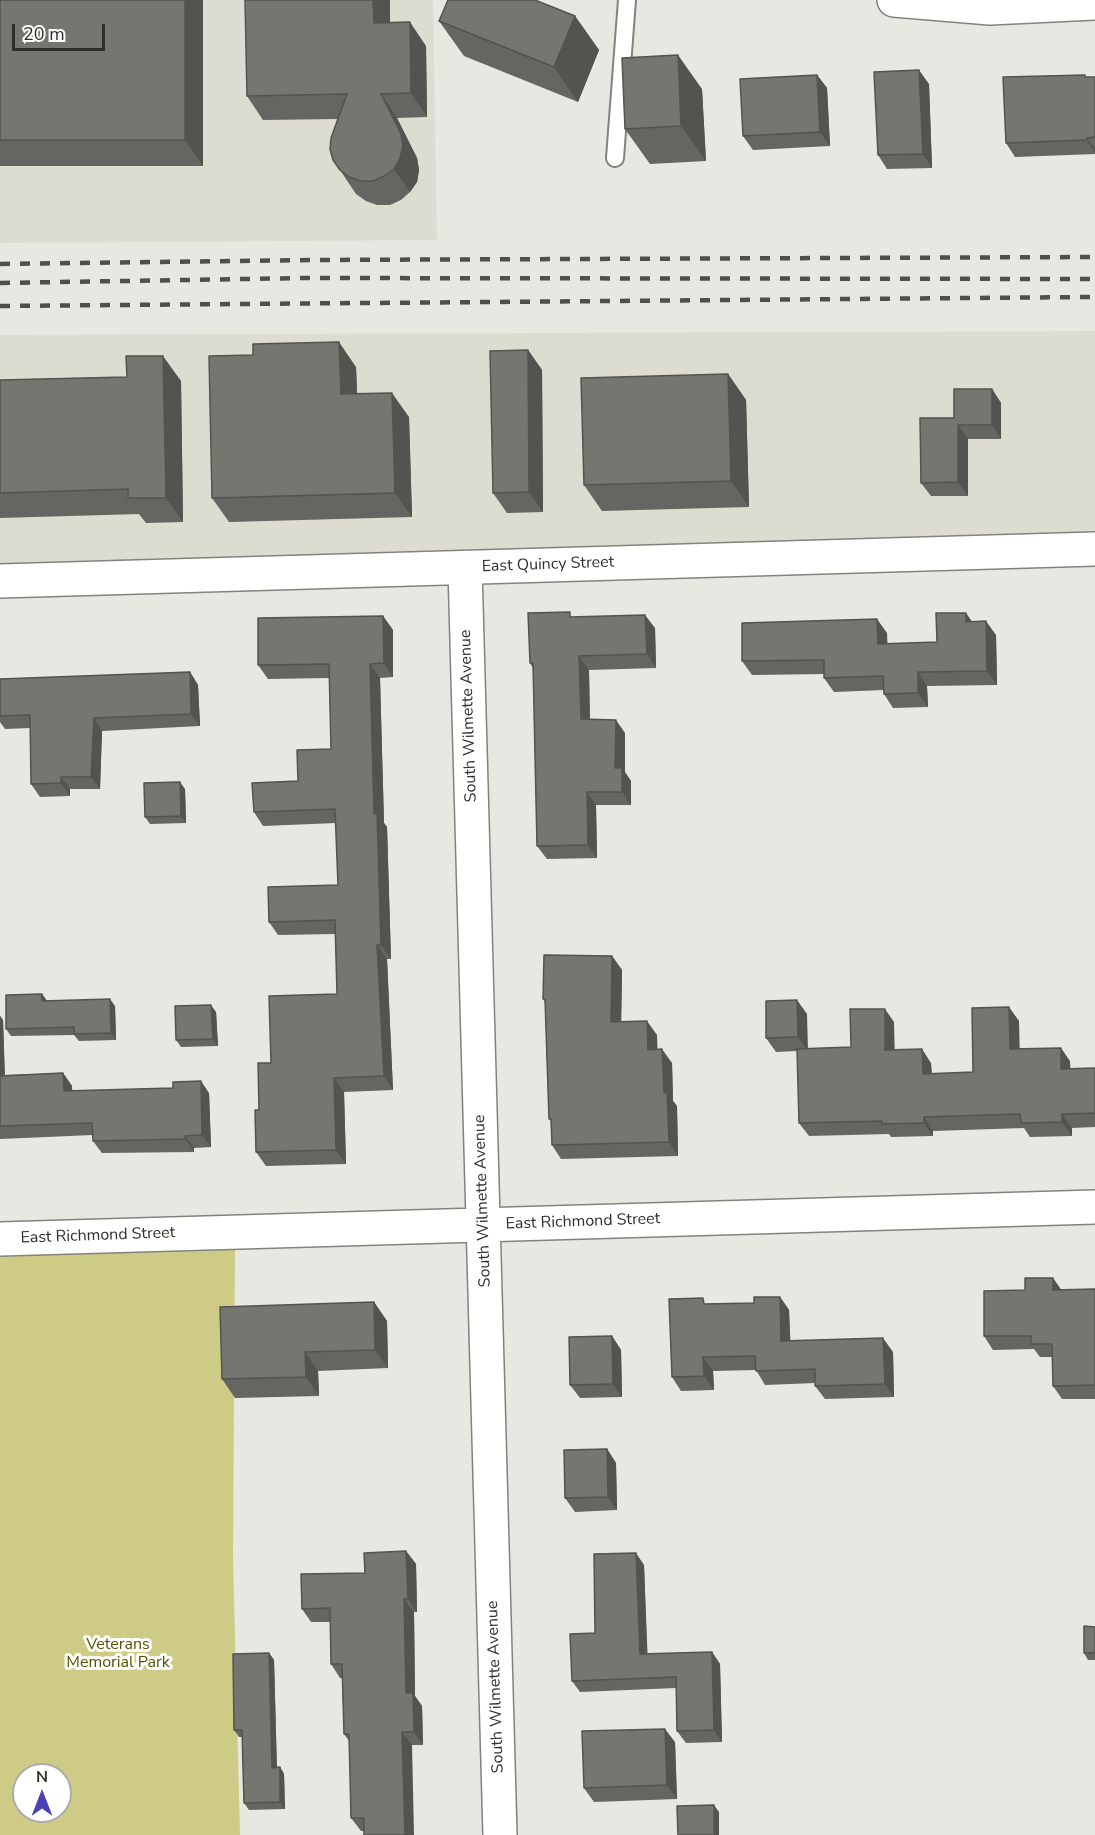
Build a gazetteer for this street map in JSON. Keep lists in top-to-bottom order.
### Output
{
  "streets": {
    "street": ["East Quincy Street", "South Wilmette Avenue", "East Richmond Street"]
  },
  "crossings": [
    ["East Quincy Street", "South Wilmette Avenue"],
    ["South Wilmette Avenue", "East Richmond Street"]
  ],
  "parks": ["Veterans Memorial Park"],
  "scale_bar": "20 m",
  "north": "top"
}
